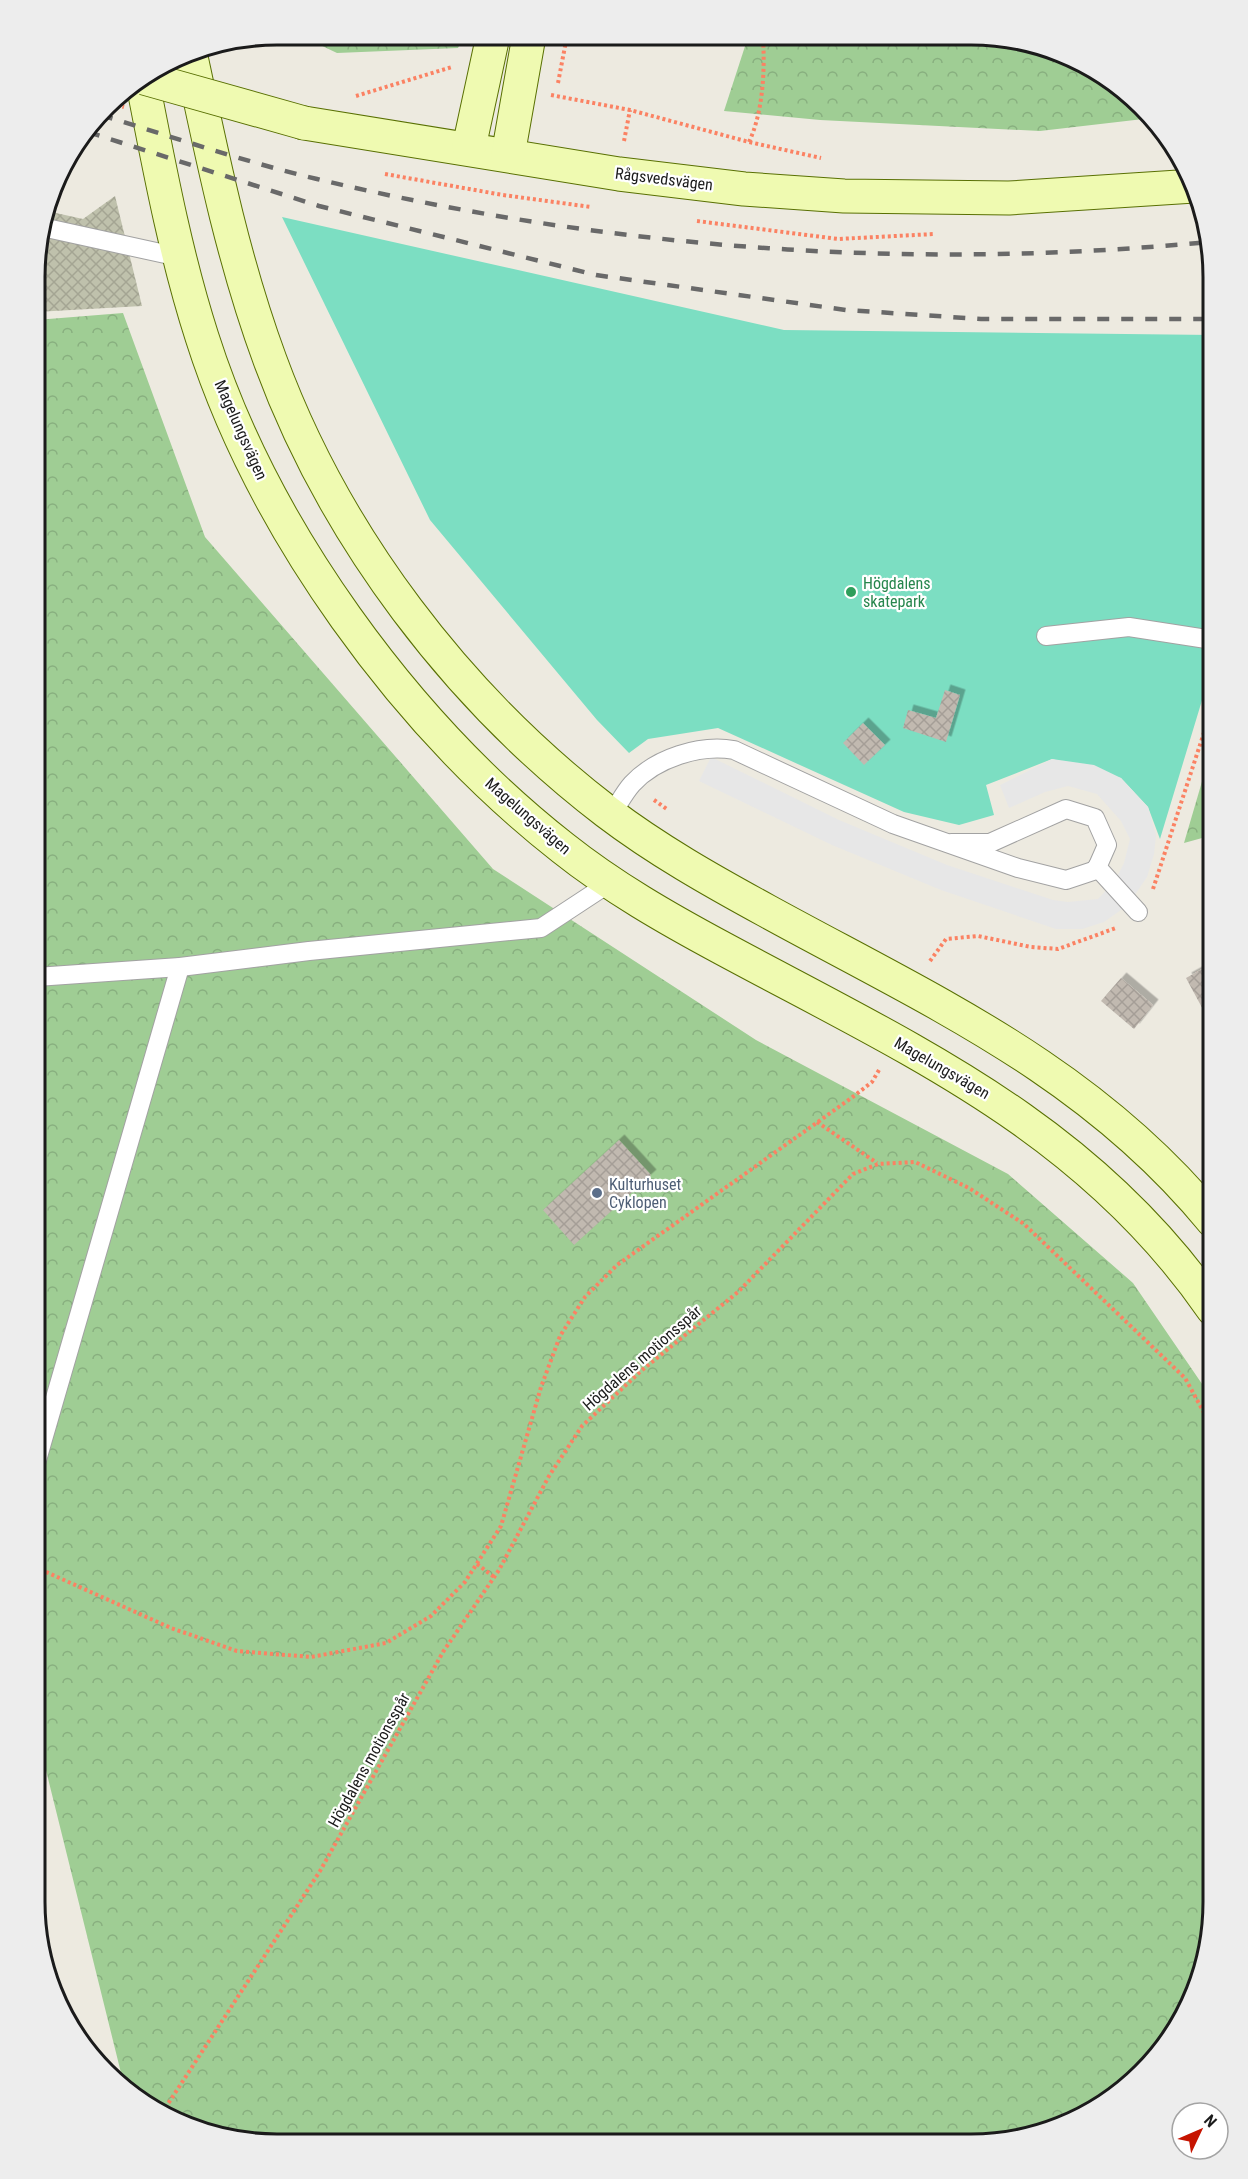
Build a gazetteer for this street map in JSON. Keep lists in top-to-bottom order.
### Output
{
  "streets": {
    "main road": ["Rågsvedsvägen", "Magelungsvägen"],
    "path": ["Högdalens motionsspår"]
  },
  "places": ["Högdalens skatepark", "Kulturhuset Cyklopen"],
  "north": "top right"
}
